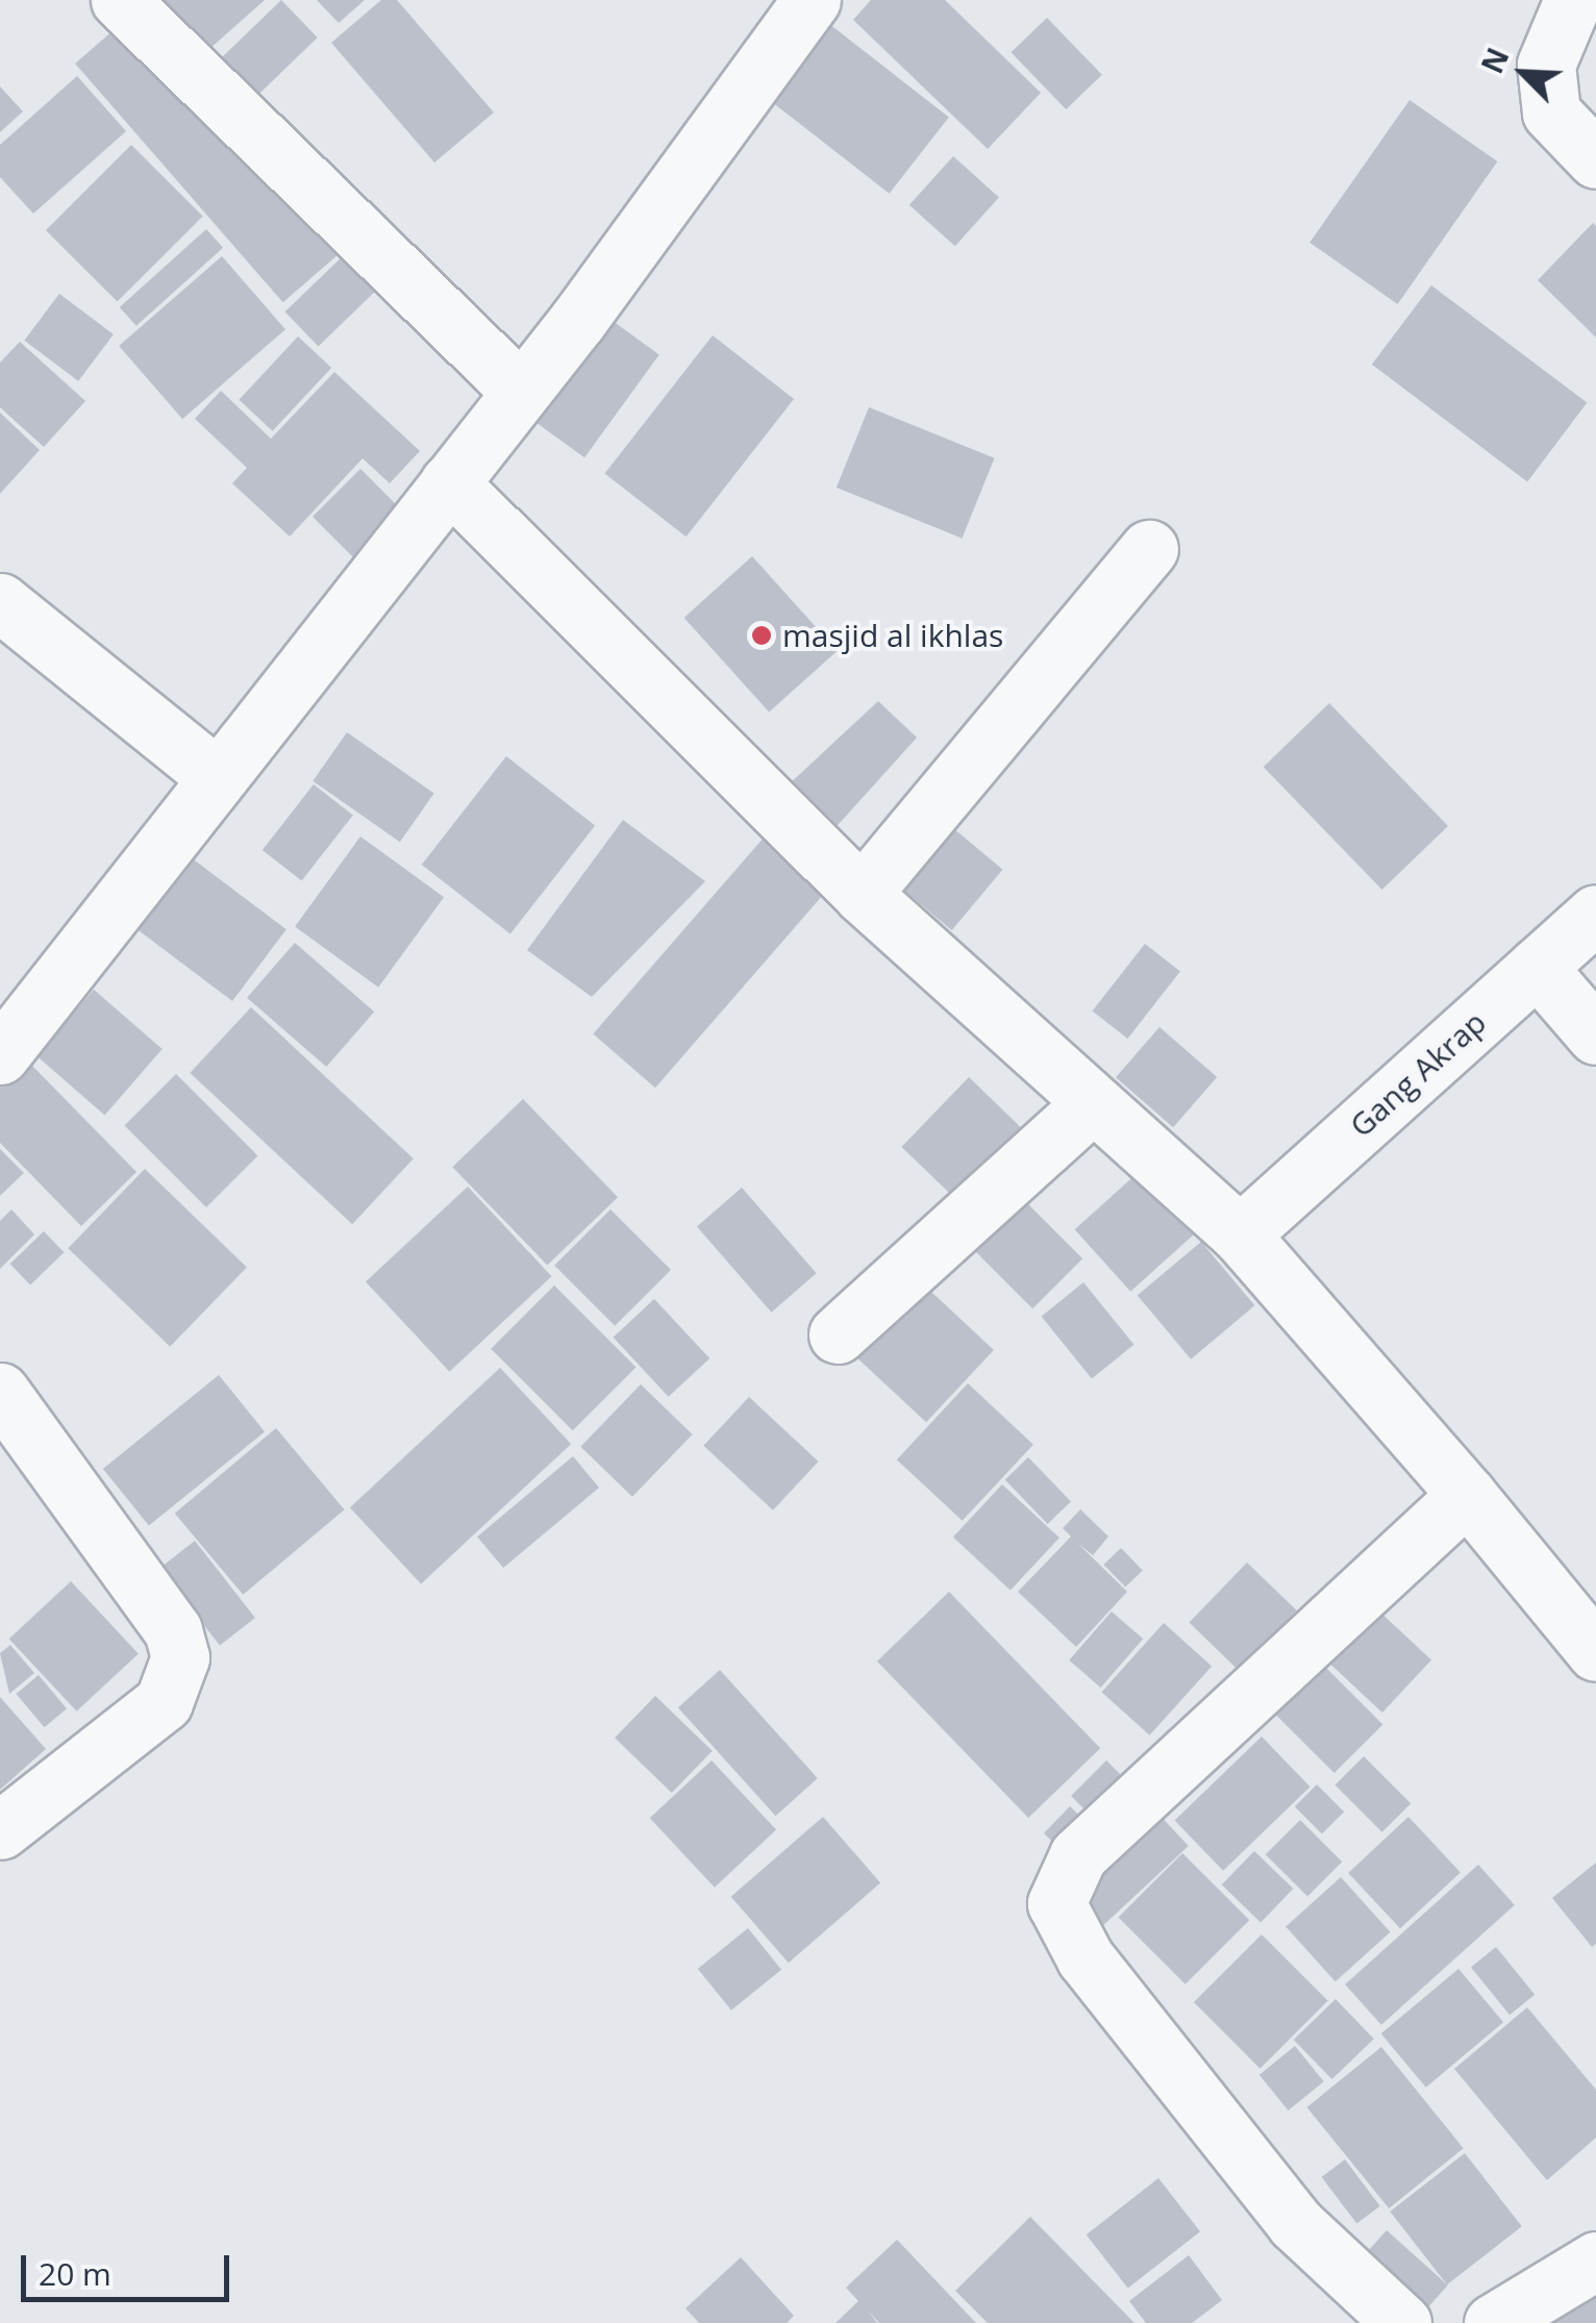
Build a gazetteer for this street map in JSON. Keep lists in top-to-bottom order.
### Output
{
  "streets": {
    "street": ["Gang Akrap"]
  },
  "places": ["masjid al ikhlas"],
  "scale_bar": "20 m",
  "north": "top left"
}
